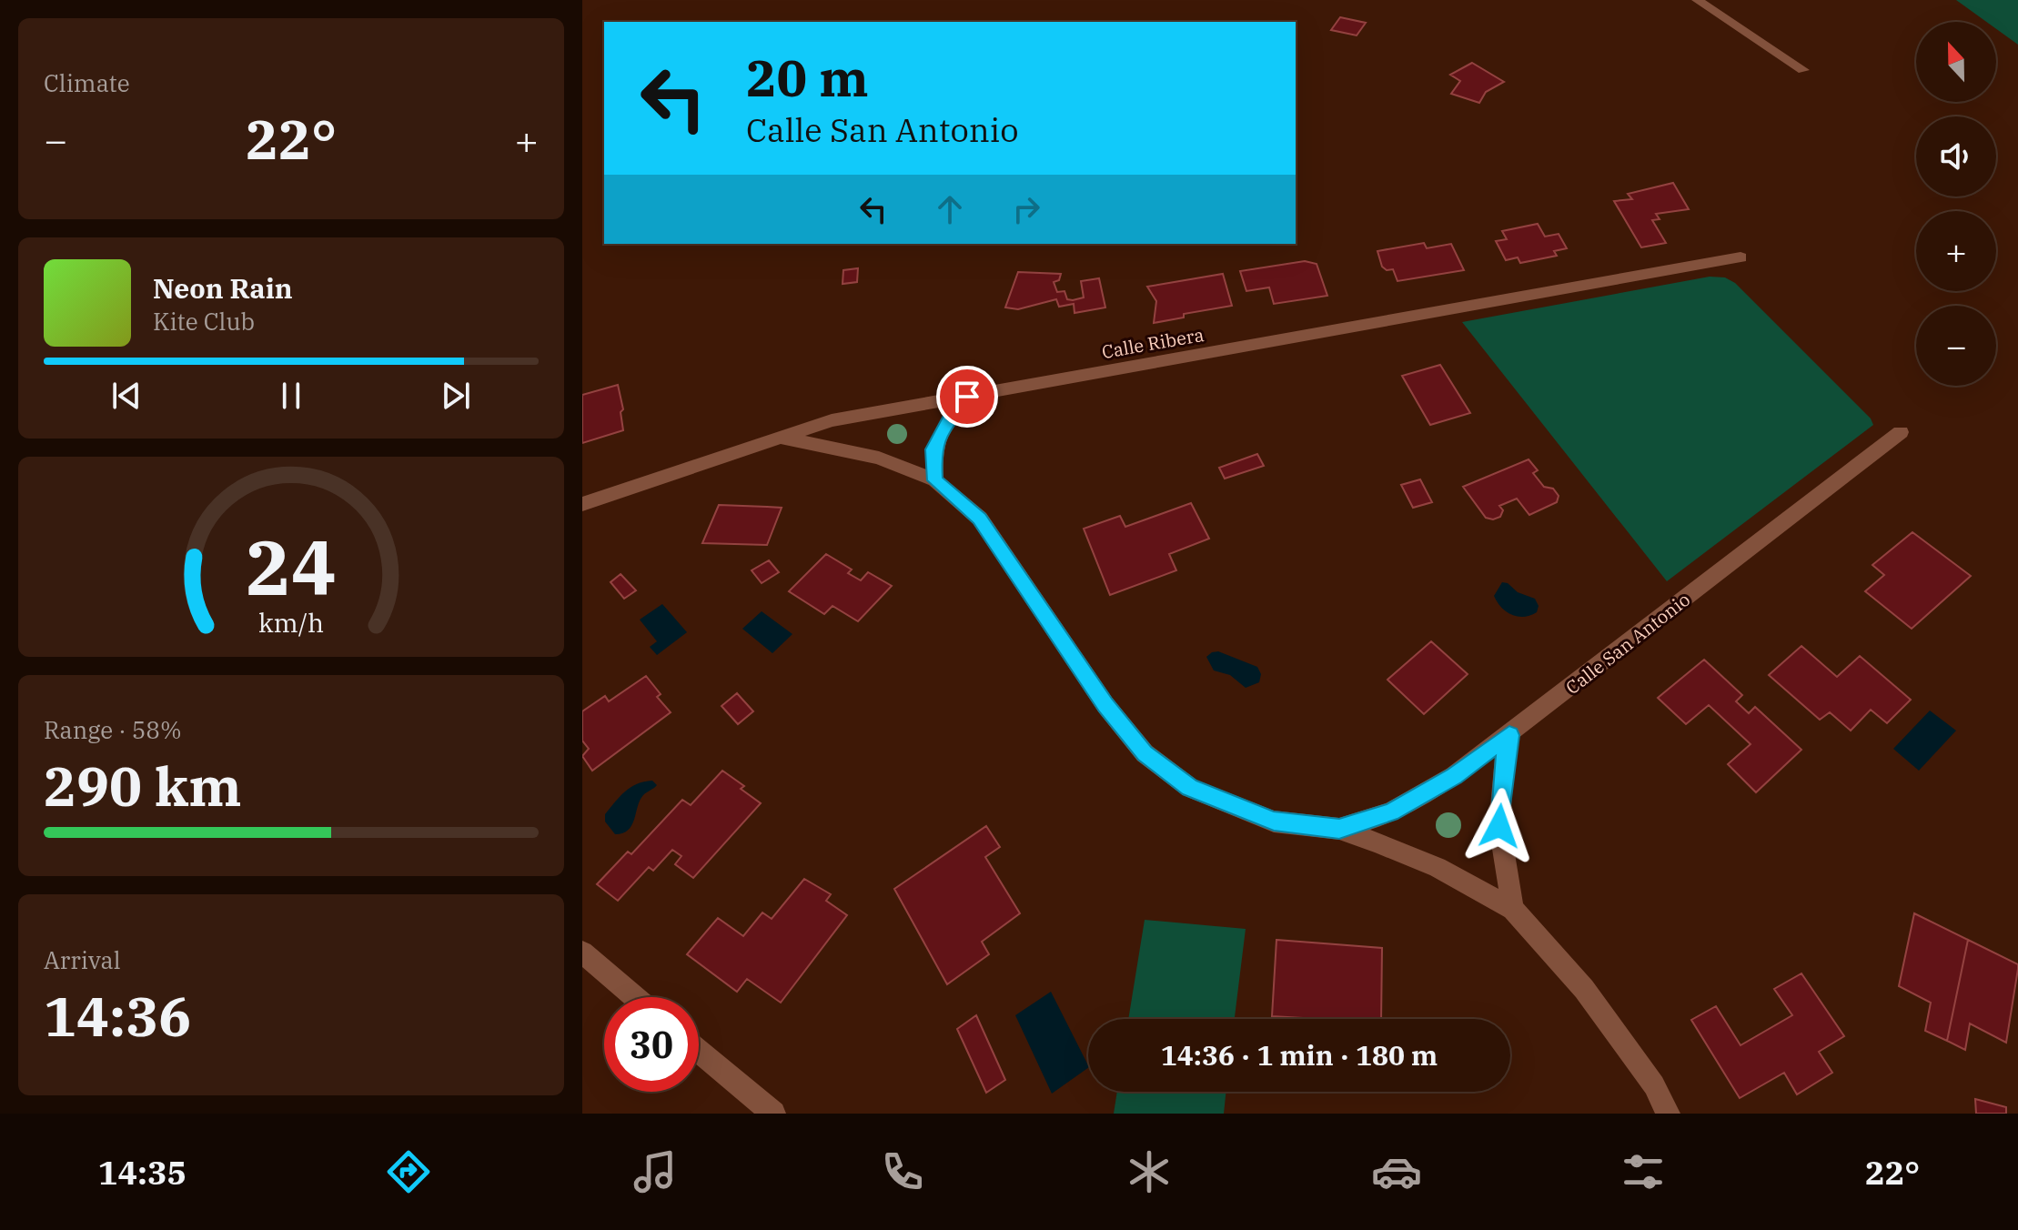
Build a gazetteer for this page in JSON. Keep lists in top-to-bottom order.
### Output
{
  "streets": {
    "street": ["Calle Ribera", "Calle San Antonio"]
  },
  "north": "top",
  "page": {
    "tile": [
      "Climate",
      ["Range · 58%", "290 km"],
      ["Arrival", "14:36"]
    ],
    "map_buttons": ["+", "−"],
    "turn": ["20 m", "Calle San Antonio"],
    "heat": ["−", "22°", "+"],
    "song": ["Neon Rain", "Kite Club"],
    "limit": "30",
    "trip": "14:36 · 1 min · 180 m",
    "tabs": ["14:35", "22°"],
    "gauge": ["24", "km/h"]
  }
}
